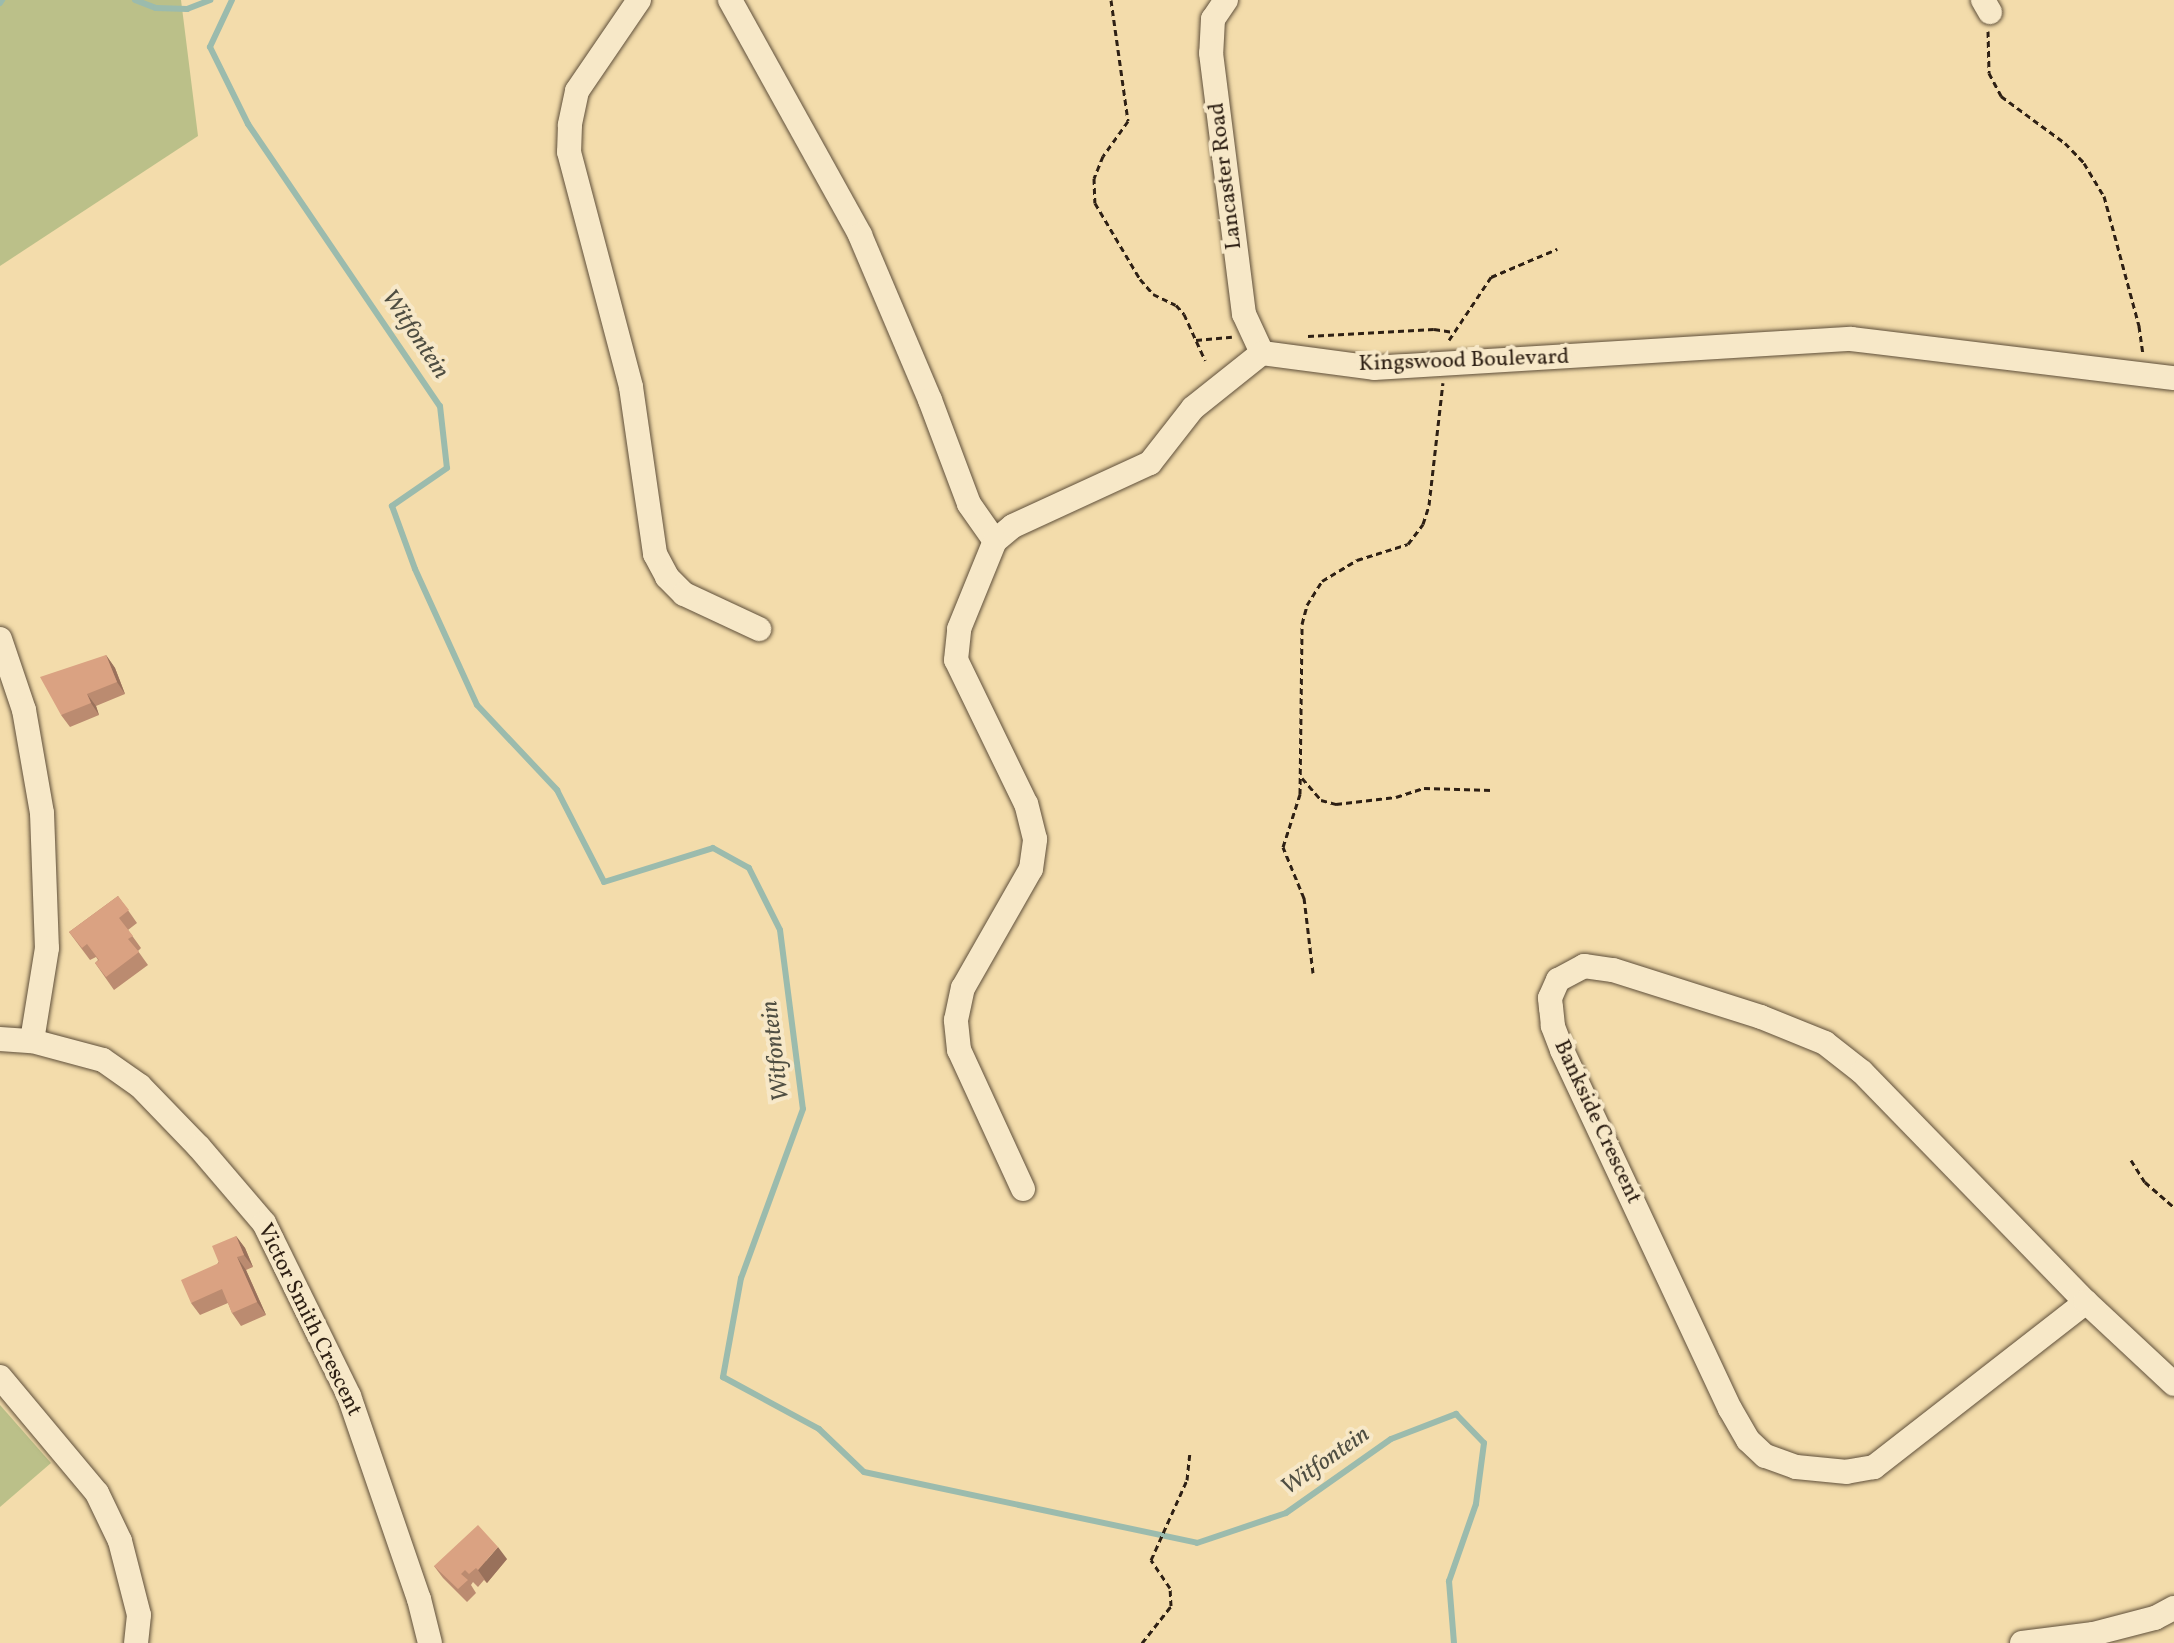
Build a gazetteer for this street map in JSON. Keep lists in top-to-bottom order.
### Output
{
  "streets": {
    "street": [
      "Lancaster Road",
      "Kingswood Boulevard",
      "Bankside Crescent",
      "Victor Smith Crescent"
    ]
  },
  "crossings": [
    ["Lancaster Road", "Kingswood Boulevard"]
  ],
  "water": ["Witfontein"]
}
